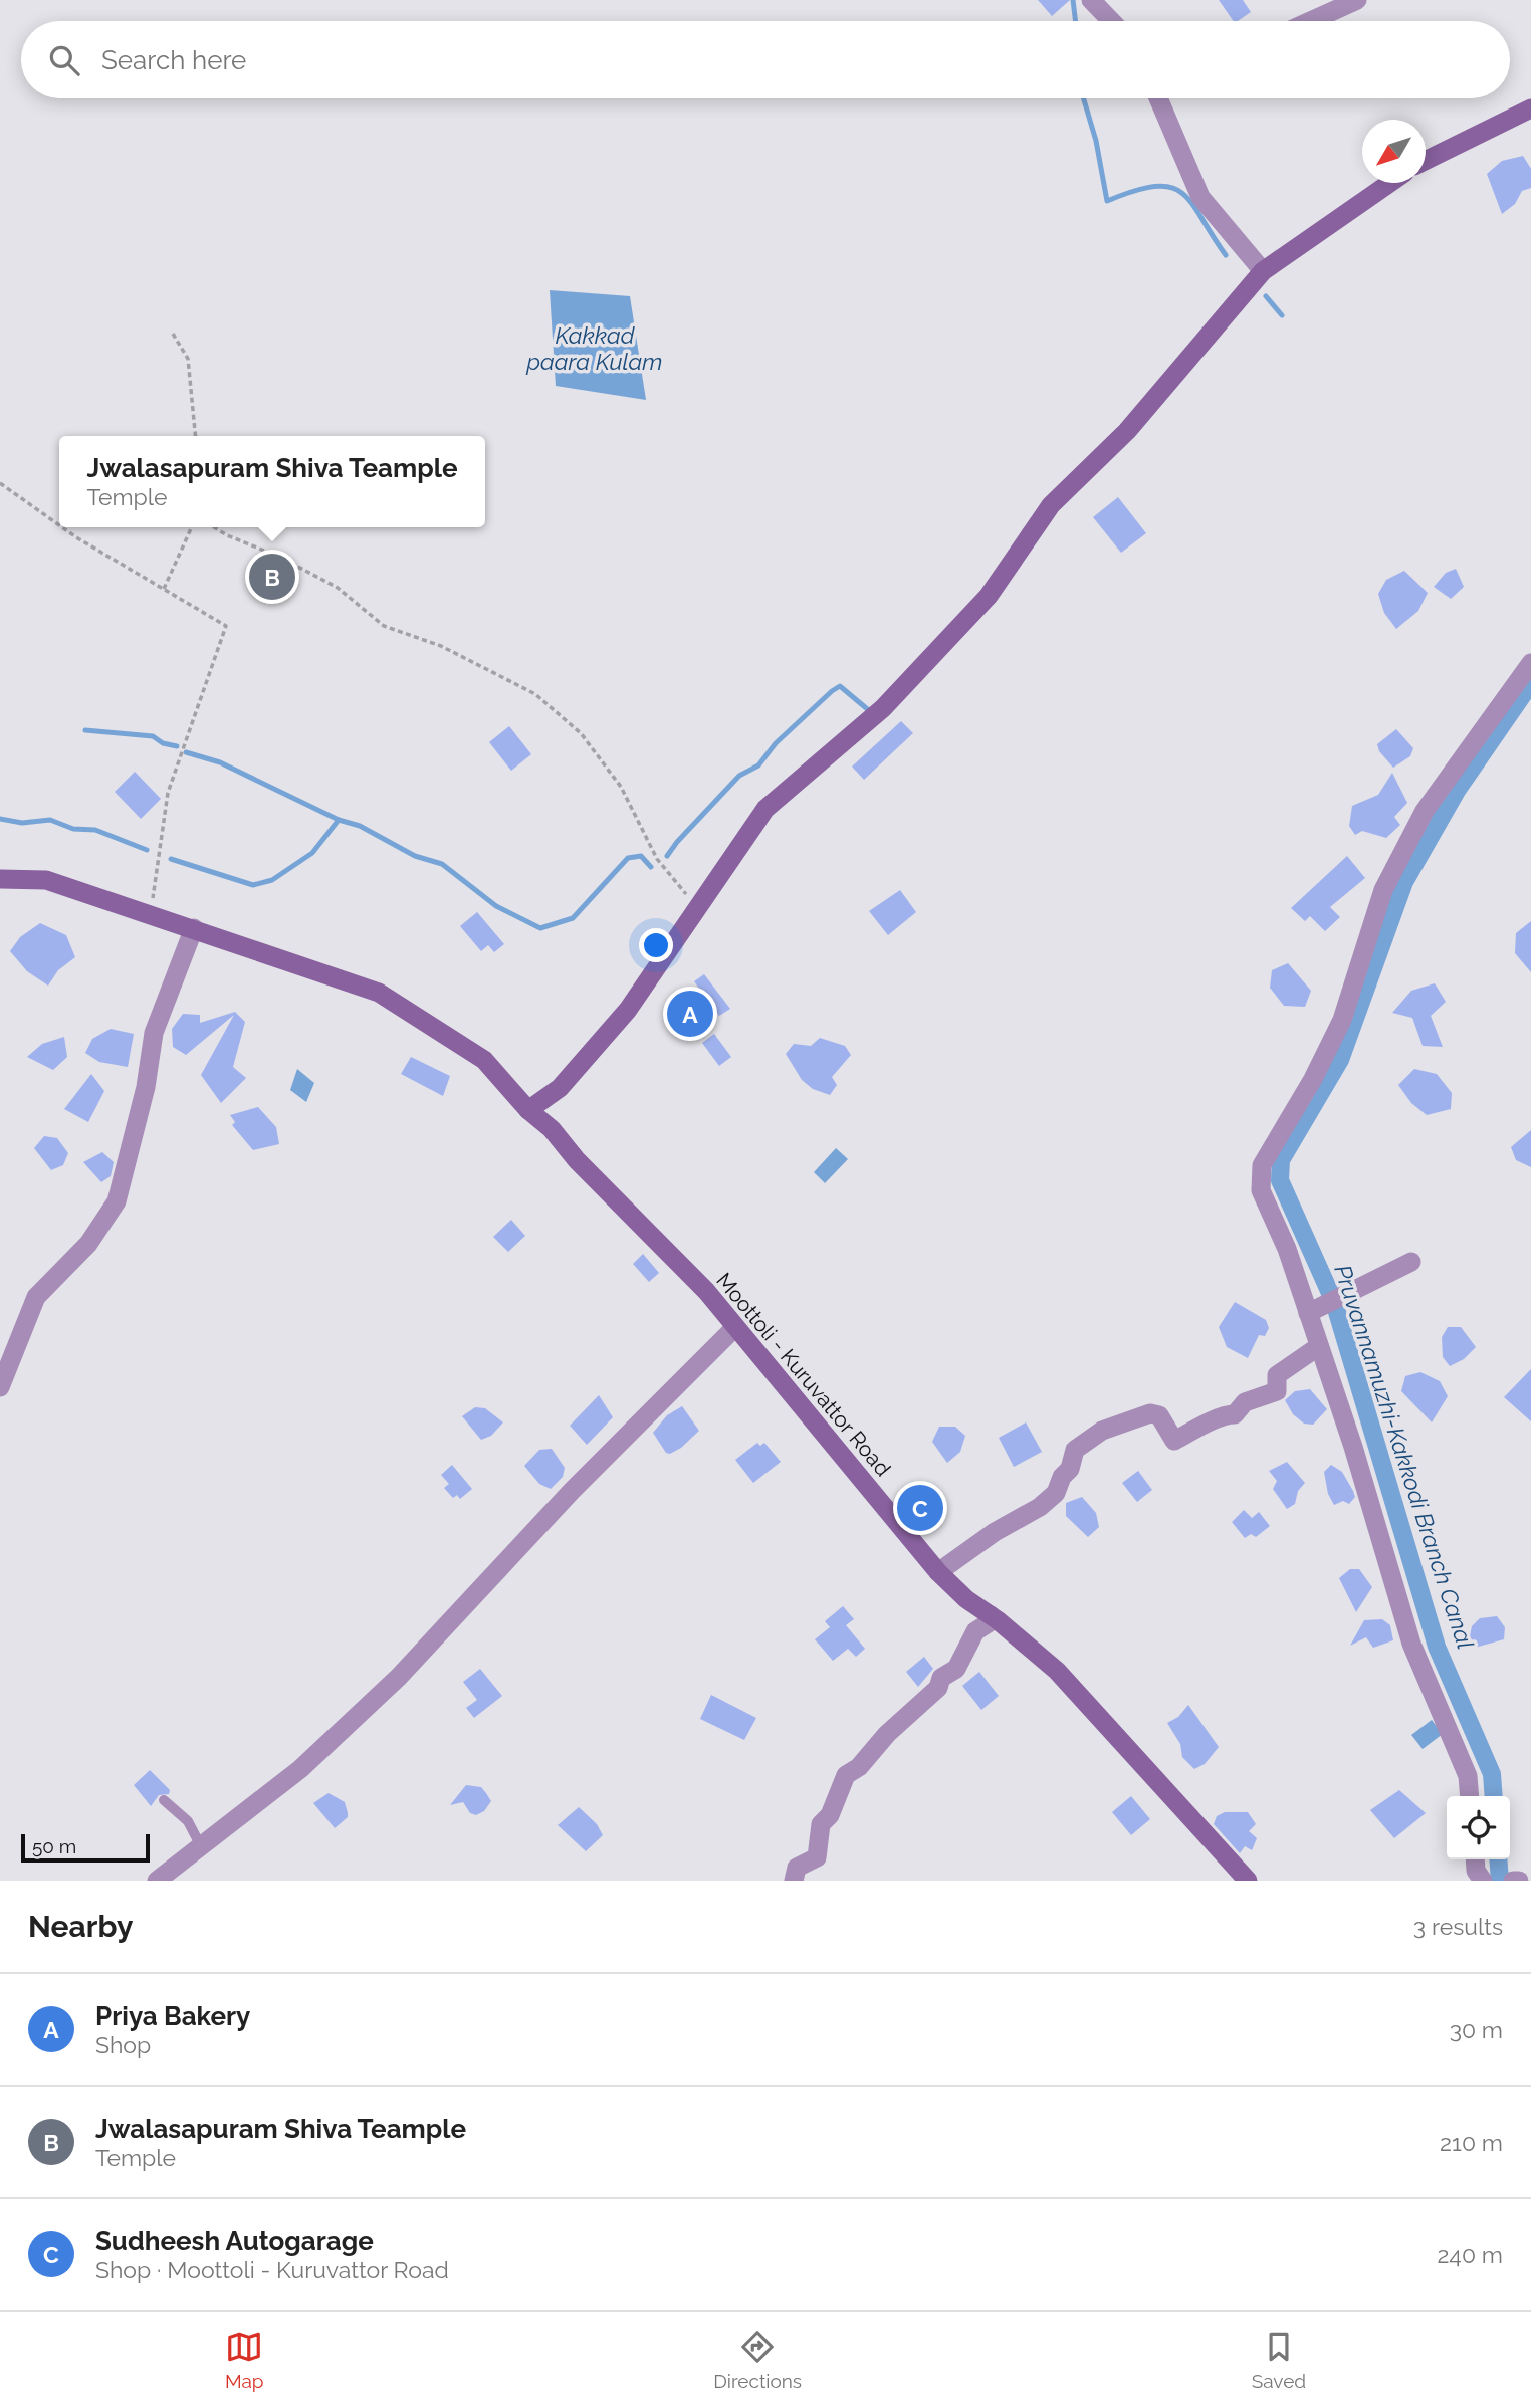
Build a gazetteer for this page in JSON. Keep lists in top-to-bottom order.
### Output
{
  "streets": {
    "main road": ["Moottoli - Kuruvattor Road"]
  },
  "water": ["Kakkad paara Kulam", "Pruvannamuzhi-Kakkodi Branch Canal"],
  "scale_bar": "50 m",
  "north": "bottom left",
  "page": {
    "search": "Search here",
    "popup": ["Jwalasapuram Shiva Teample", "Temple"],
    "pins": ["B", "A", "C"],
    "scale": "50 m",
    "heading": ["Nearby", "3 results"],
    "list": [
      {
        "mark": "A",
        "name": "Priya Bakery",
        "note": "Shop",
        "value": "30 m"
      },
      {
        "mark": "B",
        "name": "Jwalasapuram Shiva Teample",
        "note": "Temple",
        "value": "210 m"
      },
      {
        "mark": "C",
        "name": "Sudheesh Autogarage",
        "note": "Shop · Moottoli - Kuruvattor Road",
        "value": "240 m"
      }
    ],
    "nav": ["Map", "Directions", "Saved"]
  }
}
